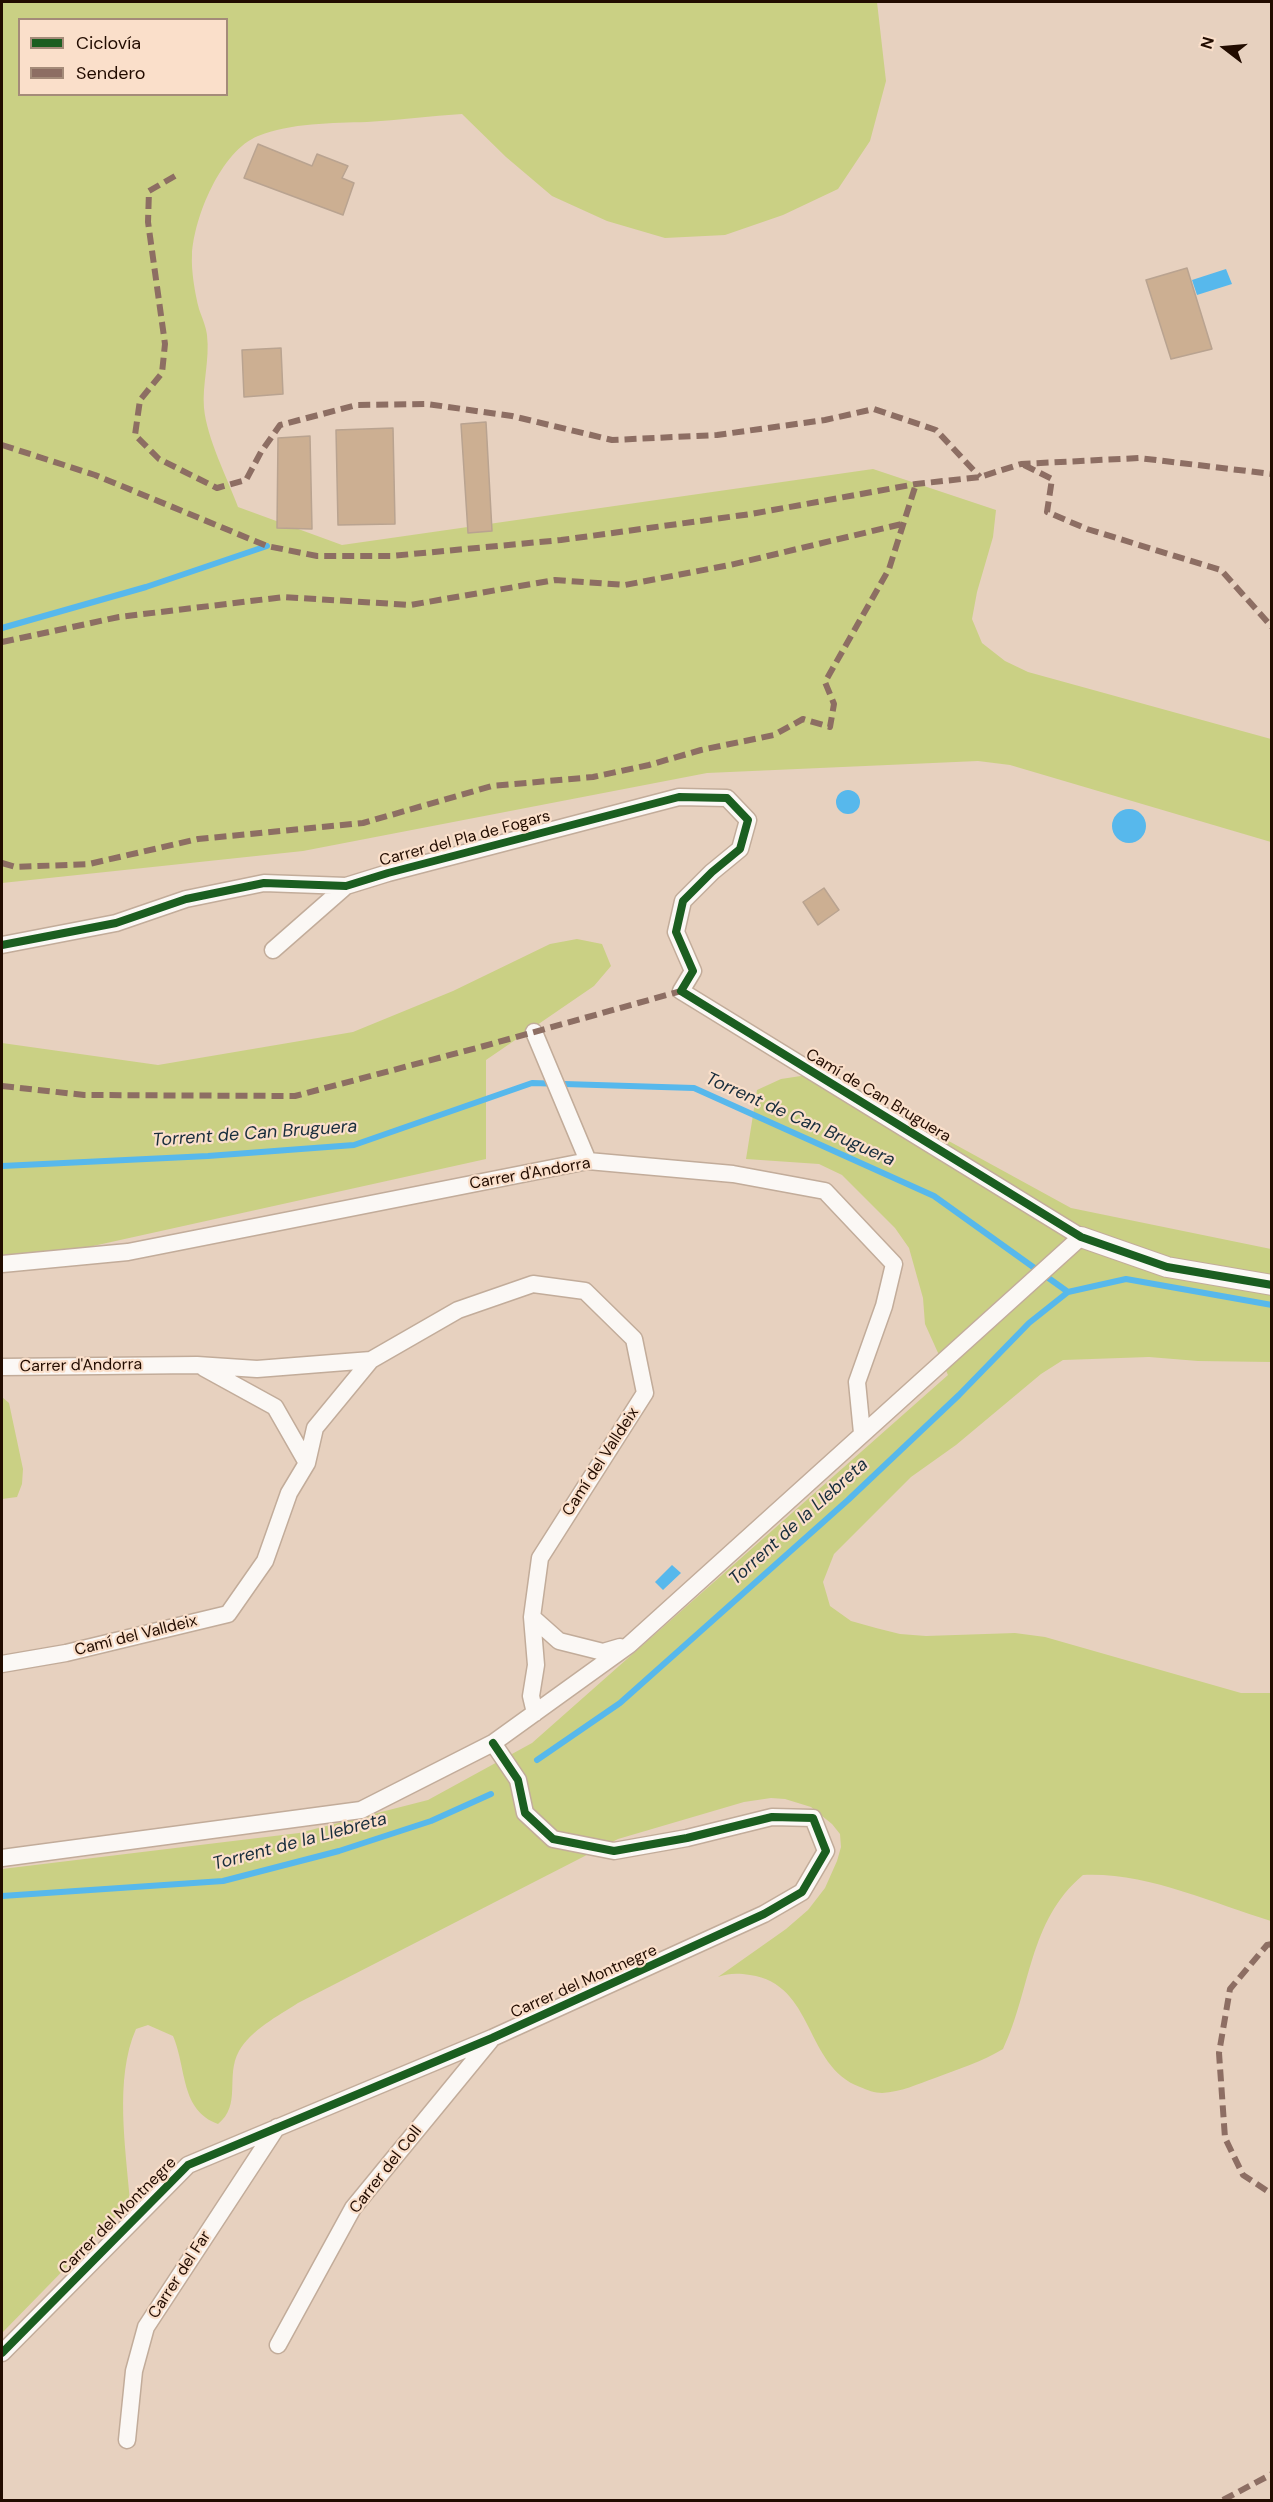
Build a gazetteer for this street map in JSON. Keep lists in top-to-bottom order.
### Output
{
  "streets": {
    "street": [
      "Carrer del Pla de Fogars",
      "Camí de Can Bruguera",
      "Carrer d'Andorra",
      "Camí del Valldeix",
      "Carrer del Montnegre",
      "Carrer del Coll",
      "Carrer del Far"
    ]
  },
  "crossings": [
    ["Carrer del Pla de Fogars", "Camí de Can Bruguera"],
    ["Carrer d'Andorra", "Camí del Valldeix"],
    ["Carrer del Montnegre", "Carrer del Coll"],
    ["Carrer del Montnegre", "Carrer del Far"]
  ],
  "water": ["Torrent de Can Bruguera", "Torrent de la Llebreta"],
  "legend": ["Ciclovía", "Sendero"],
  "north": "left"
}
